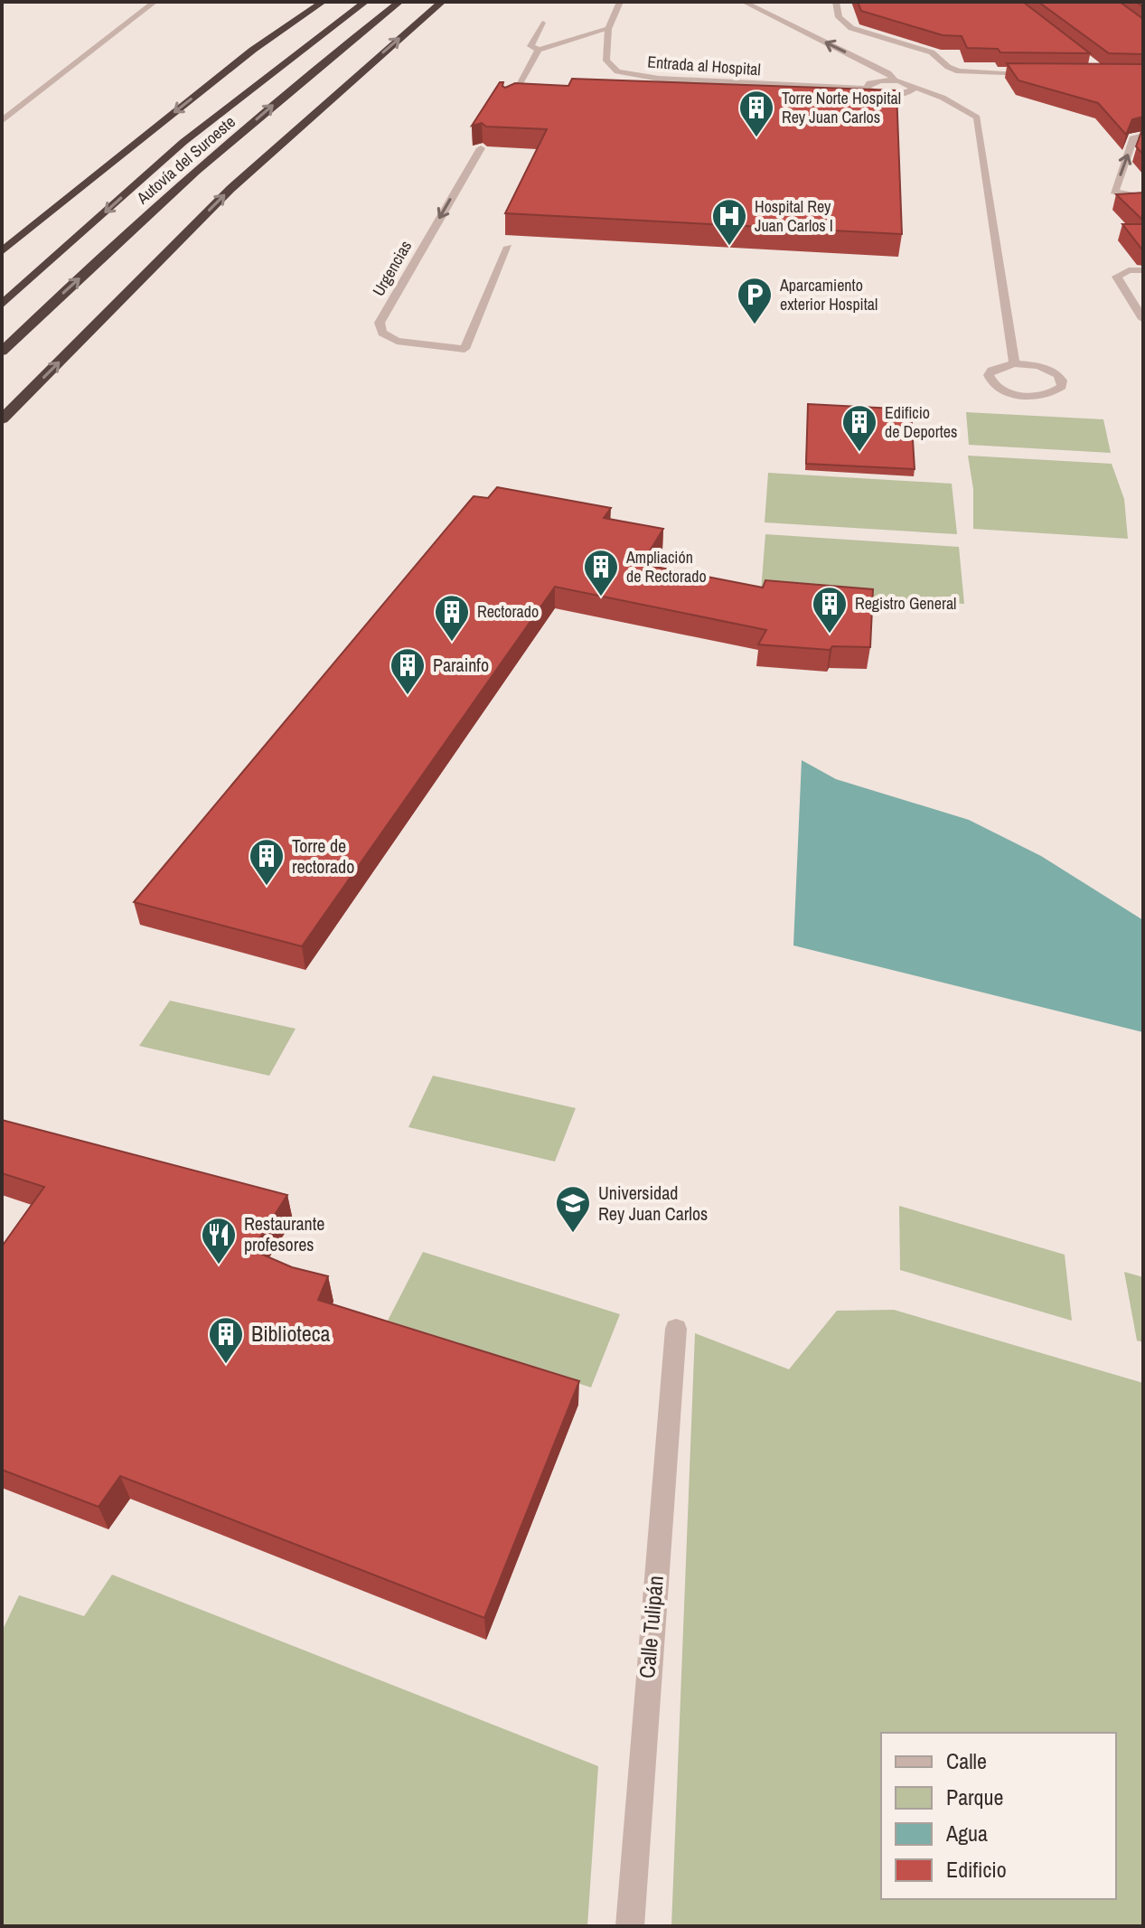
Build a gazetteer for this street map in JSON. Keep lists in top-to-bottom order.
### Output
{
  "streets": {
    "highway": ["Autovía del Suroeste"],
    "street": ["Entrada al Hospital", "Urgencias", "Calle Tulipán"]
  },
  "places": {
    "building": [
      "Torre Norte Hospital Rey Juan Carlos",
      "Edificio de Deportes",
      "Ampliación de Rectorado",
      "Registro General",
      "Rectorado",
      "Parainfo",
      "Torre de rectorado",
      "Biblioteca"
    ],
    "hospital": ["Hospital Rey Juan Carlos I"],
    "parking": ["Aparcamiento exterior Hospital"],
    "school or university": ["Universidad Rey Juan Carlos"],
    "restaurant": ["Restaurante profesores"]
  },
  "legend": [
    "Calle",
    "Parque",
    "Agua",
    "Edificio"
  ]
}
